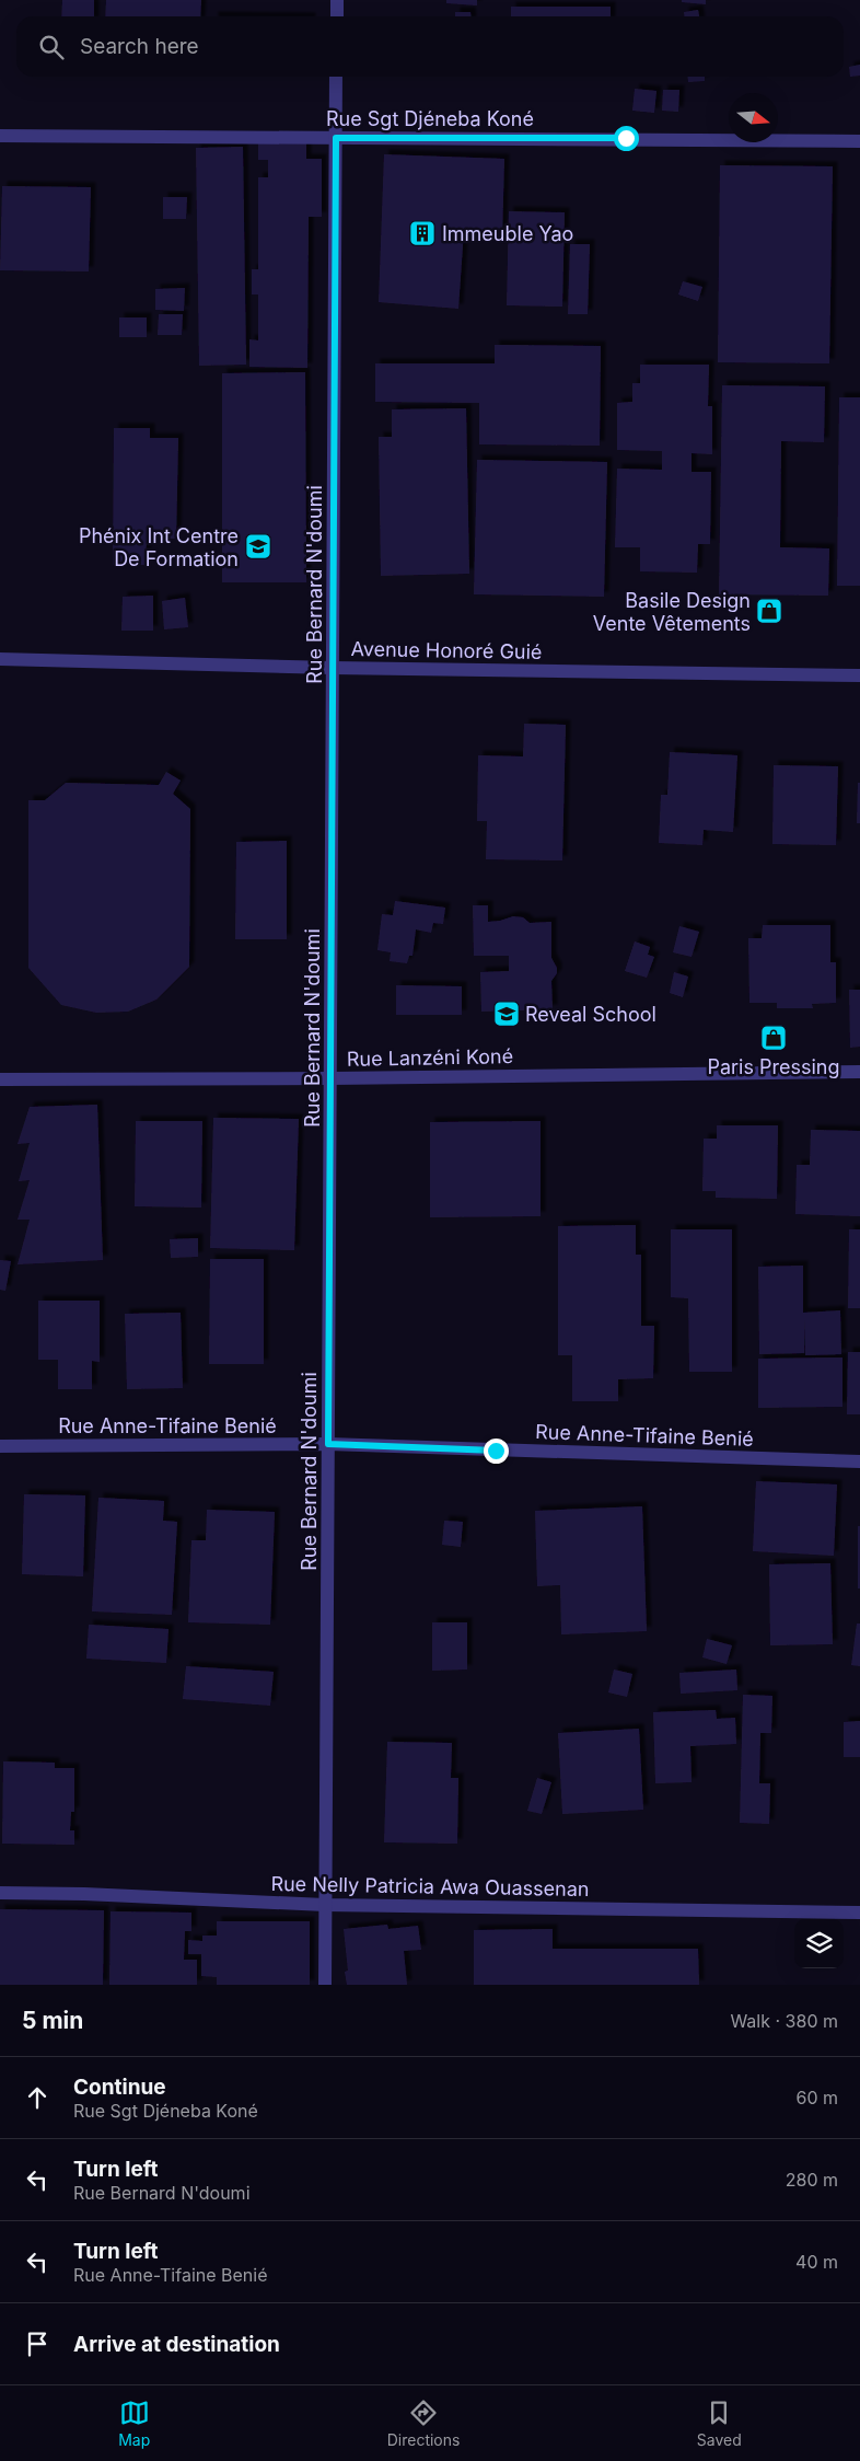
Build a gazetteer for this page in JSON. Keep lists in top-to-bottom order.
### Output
{
  "streets": {
    "street": [
      "Rue Sgt Djéneba Koné",
      "Rue Bernard N'doumi",
      "Avenue Honoré Guié",
      "Rue Lanzéni Koné",
      "Rue Anne-Tifaine Benié",
      "Rue Nelly Patricia Awa Ouassenan"
    ]
  },
  "crossings": [
    ["Rue Sgt Djéneba Koné", "Rue Bernard N'doumi"],
    ["Rue Bernard N'doumi", "Avenue Honoré Guié"],
    ["Rue Bernard N'doumi", "Rue Lanzéni Koné"],
    ["Rue Bernard N'doumi", "Rue Anne-Tifaine Benié"],
    ["Rue Bernard N'doumi", "Rue Nelly Patricia Awa Ouassenan"]
  ],
  "places": {
    "building": ["Immeuble Yao"],
    "school or university": ["Phénix Int Centre De Formation", "Reveal School"],
    "shop": ["Basile Design Vente Vêtements", "Paris Pressing"]
  },
  "north": "right",
  "page": {
    "search": "Search here",
    "heading": ["5 min", "Walk · 380 m"],
    "list": [
      ["Continue", "Rue Sgt Djéneba Koné", "60 m"],
      ["Turn left", "Rue Bernard N'doumi", "280 m"],
      ["Turn left", "Rue Anne-Tifaine Benié", "40 m"],
      "Arrive at destination"
    ],
    "nav": ["Map", "Directions", "Saved"]
  }
}
